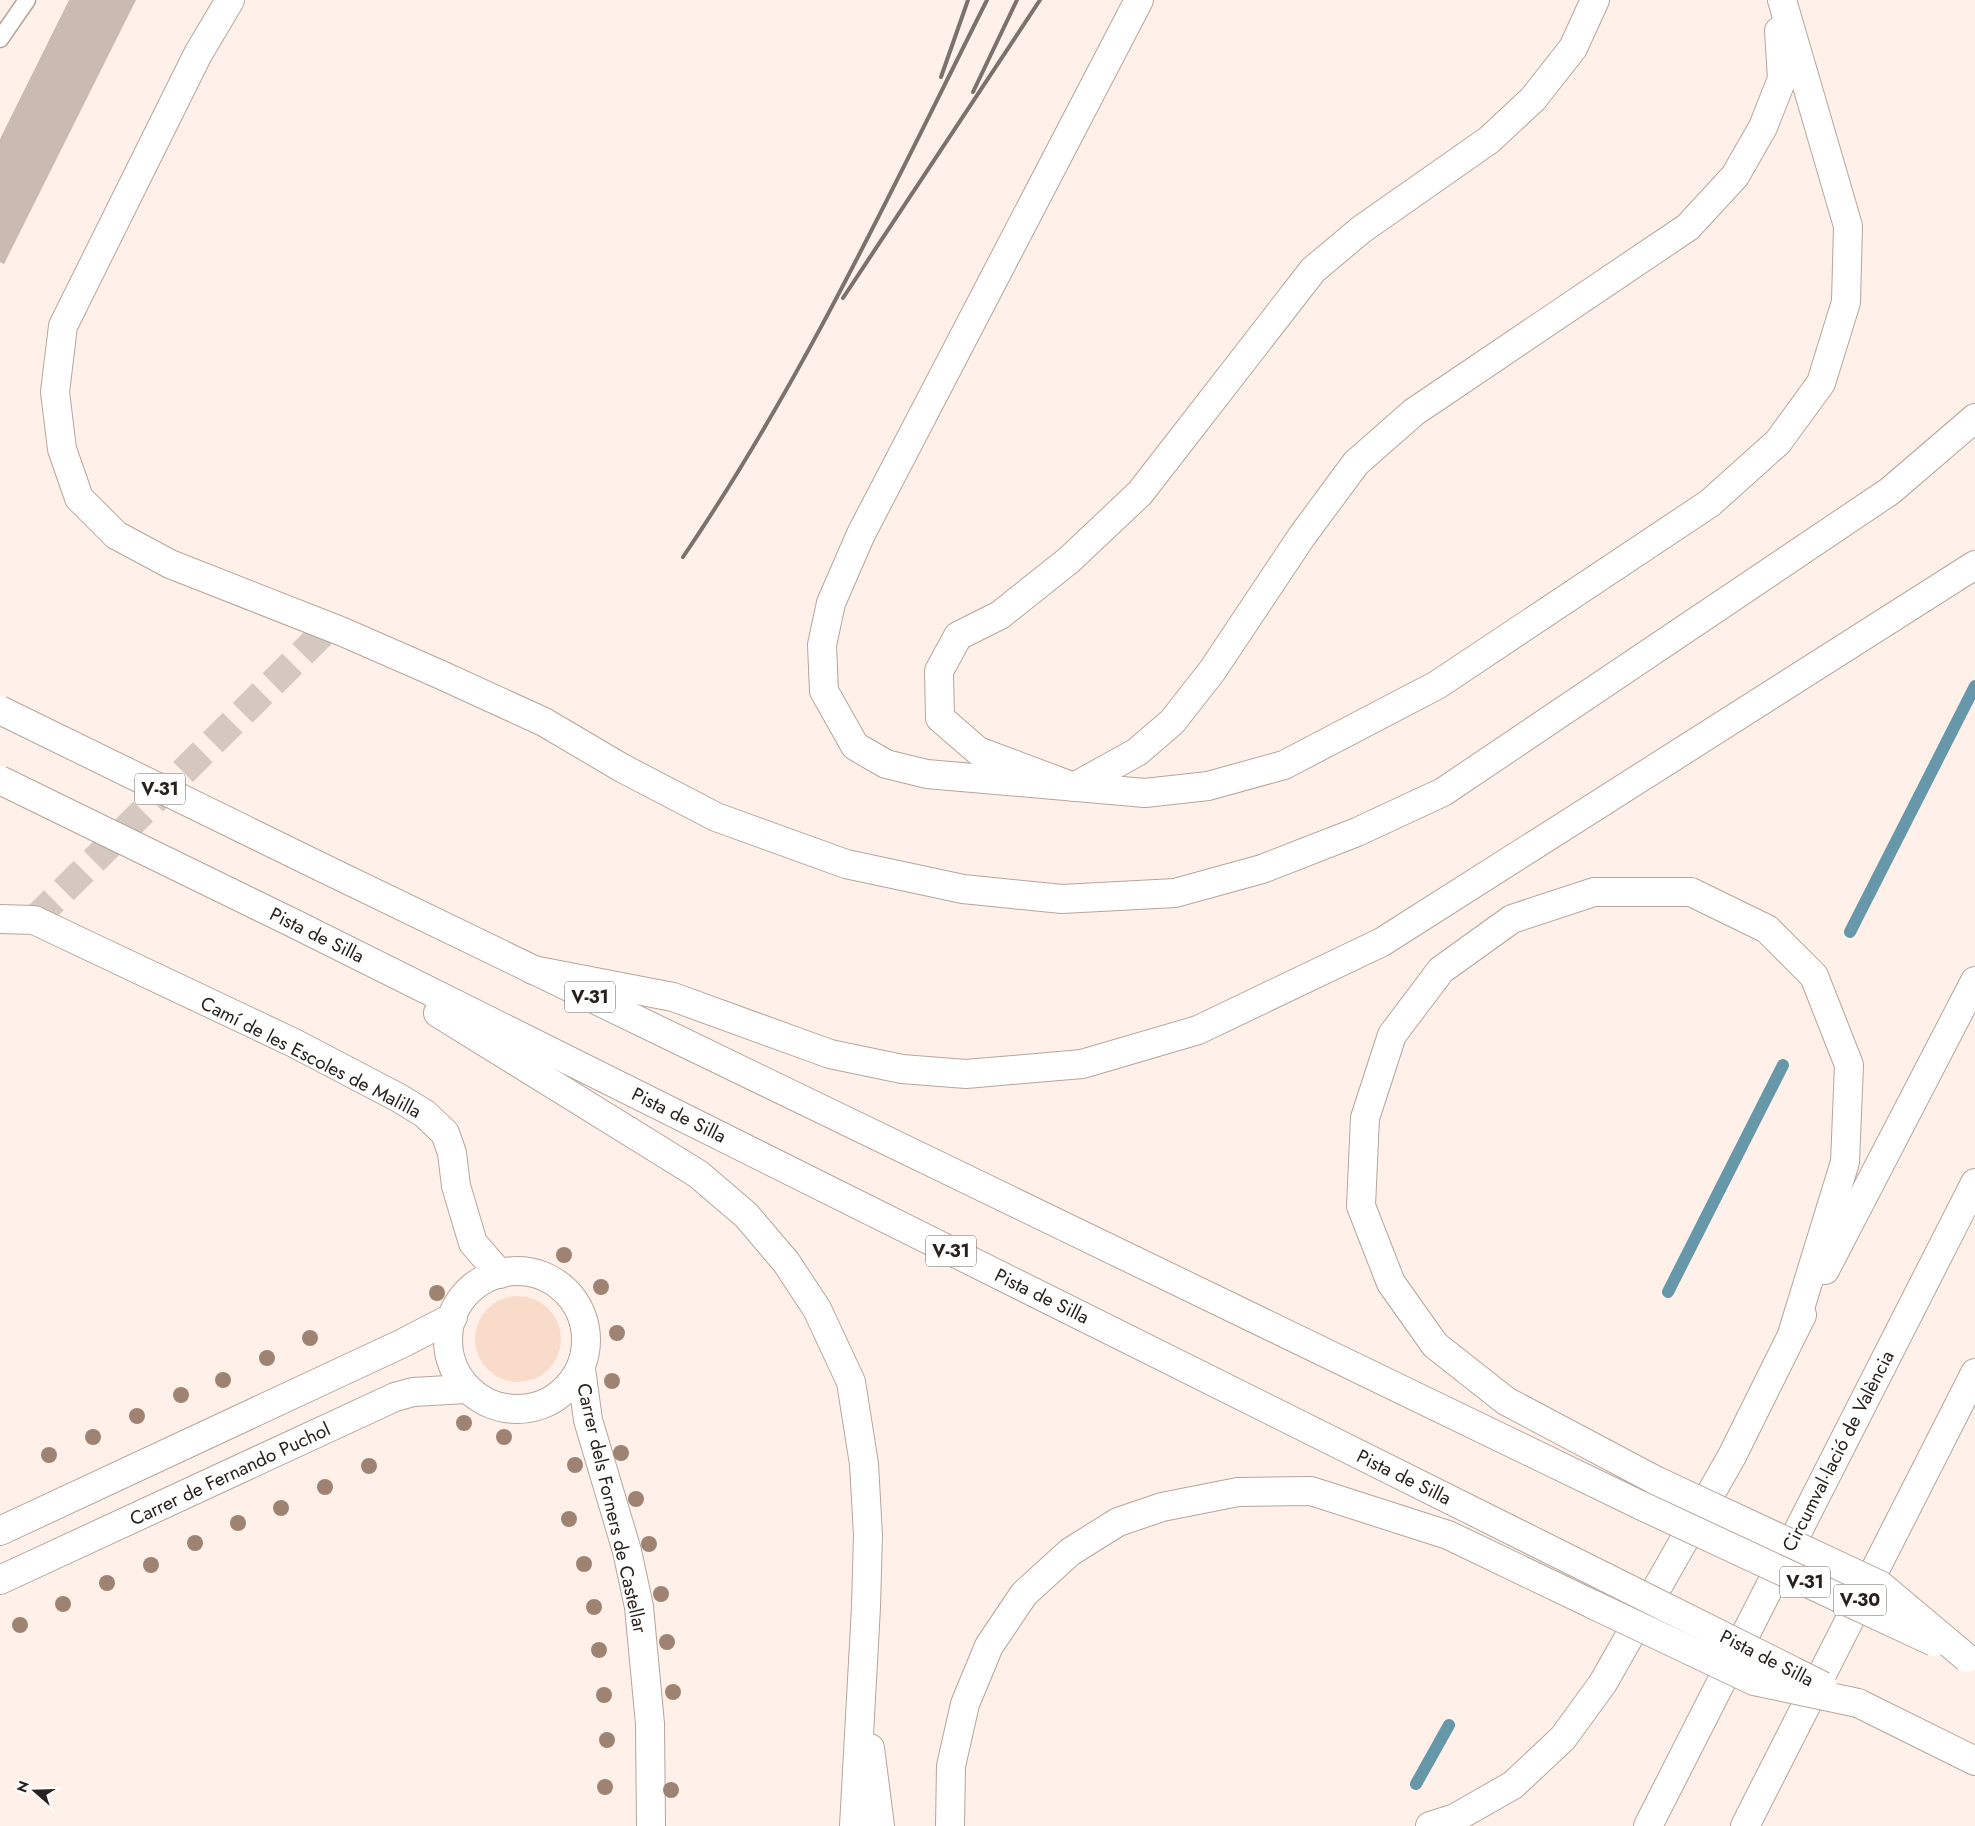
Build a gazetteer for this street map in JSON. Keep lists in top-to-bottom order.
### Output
{
  "streets": {
    "main road": [
      "V-31",
      "Pista de Silla",
      "Camí de les Escoles de Malilla",
      "Circumval·lació de València",
      "Carrer de Fernando Puchol",
      "Carrer dels Forners de Castellar",
      "V-30"
    ]
  },
  "crossings": [
    ["Camí de les Escoles de Malilla", "Carrer de Fernando Puchol"],
    ["Camí de les Escoles de Malilla", "Carrer dels Forners de Castellar"],
    ["Carrer de Fernando Puchol", "Carrer dels Forners de Castellar"]
  ],
  "north": "left"
}
